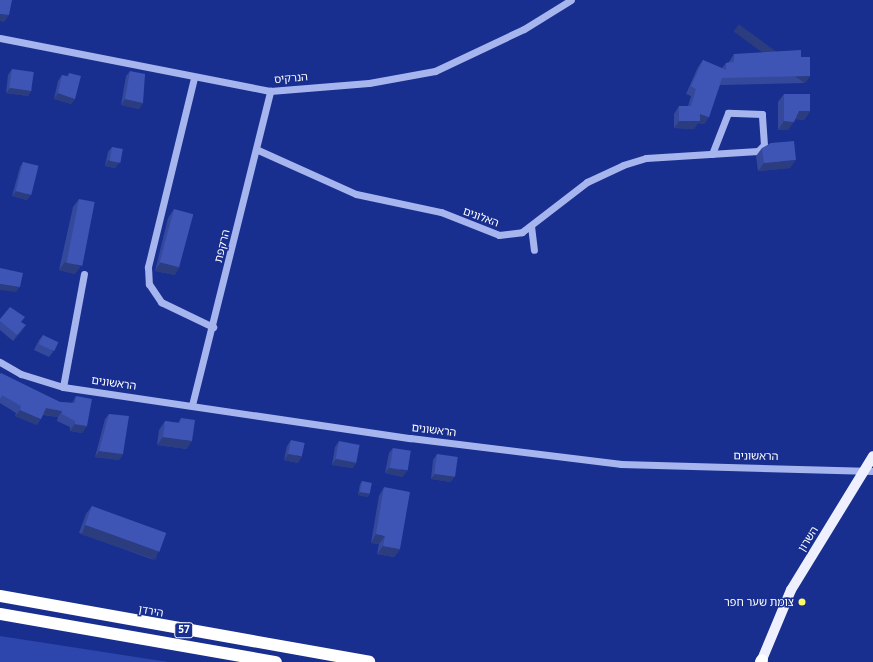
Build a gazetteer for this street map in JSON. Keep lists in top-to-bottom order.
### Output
{
  "streets": {
    "highway": ["הירדן", "57"],
    "main road": ["השרון"],
    "street": [
      "הנרקיס",
      "האלונים",
      "הרקפת",
      "הראשונים"
    ]
  },
  "crossings": [
    ["הנרקיס", "הרקפת"],
    ["האלונים", "הרקפת"],
    ["הרקפת", "הראשונים"],
    ["הראשונים", "השרון"]
  ],
  "places": ["צומת שער חפר"]
}
